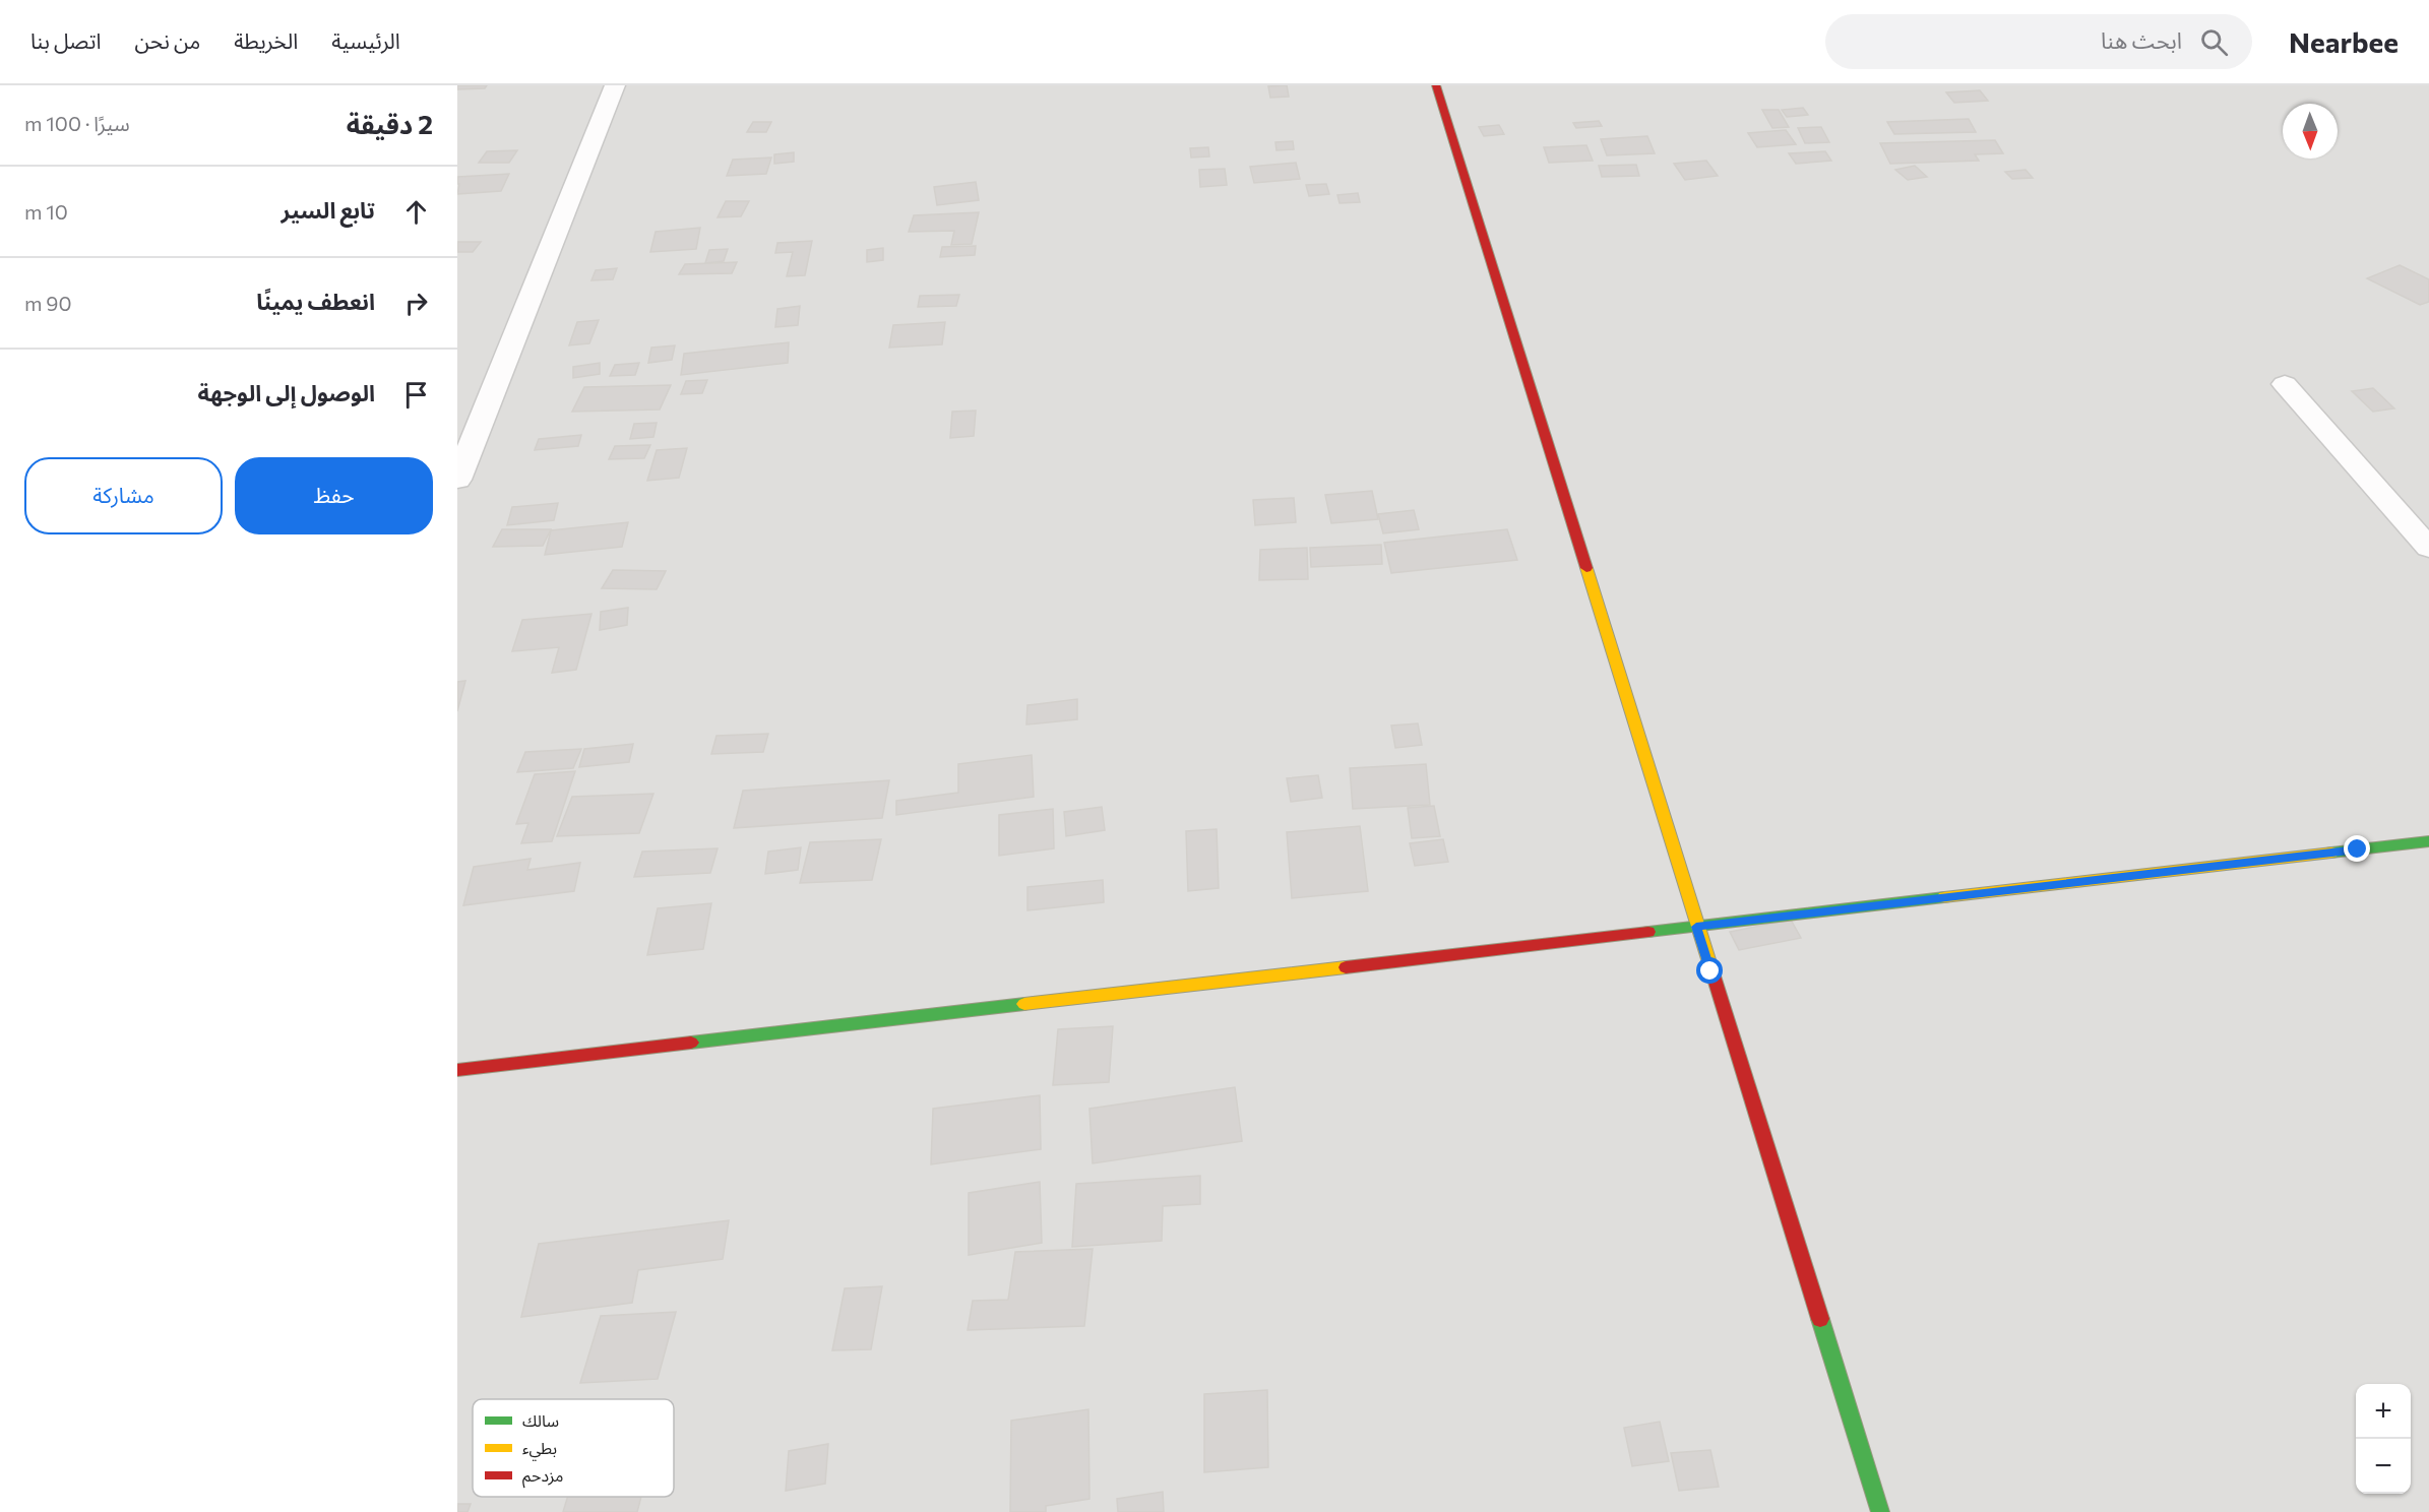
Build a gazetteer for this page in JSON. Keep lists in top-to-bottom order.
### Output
{
  "legend": ["سالك", "بطيء", "مزدحم"],
  "north": "bottom",
  "page": {
    "header": "Nearbee",
    "search": "ابحث هنا",
    "nav": [
      "الرئيسية",
      "الخريطة",
      "من نحن",
      "اتصل بنا"
    ],
    "heading": ["2 دقيقة", "سيرًا · 100 m"],
    "list": [
      ["تابع السير", "10 m"],
      ["انعطف يمينًا", "90 m"],
      "الوصول إلى الوجهة"
    ],
    "buttons": ["حفظ", "مشاركة"],
    "map_buttons": ["+", "−"]
  }
}
